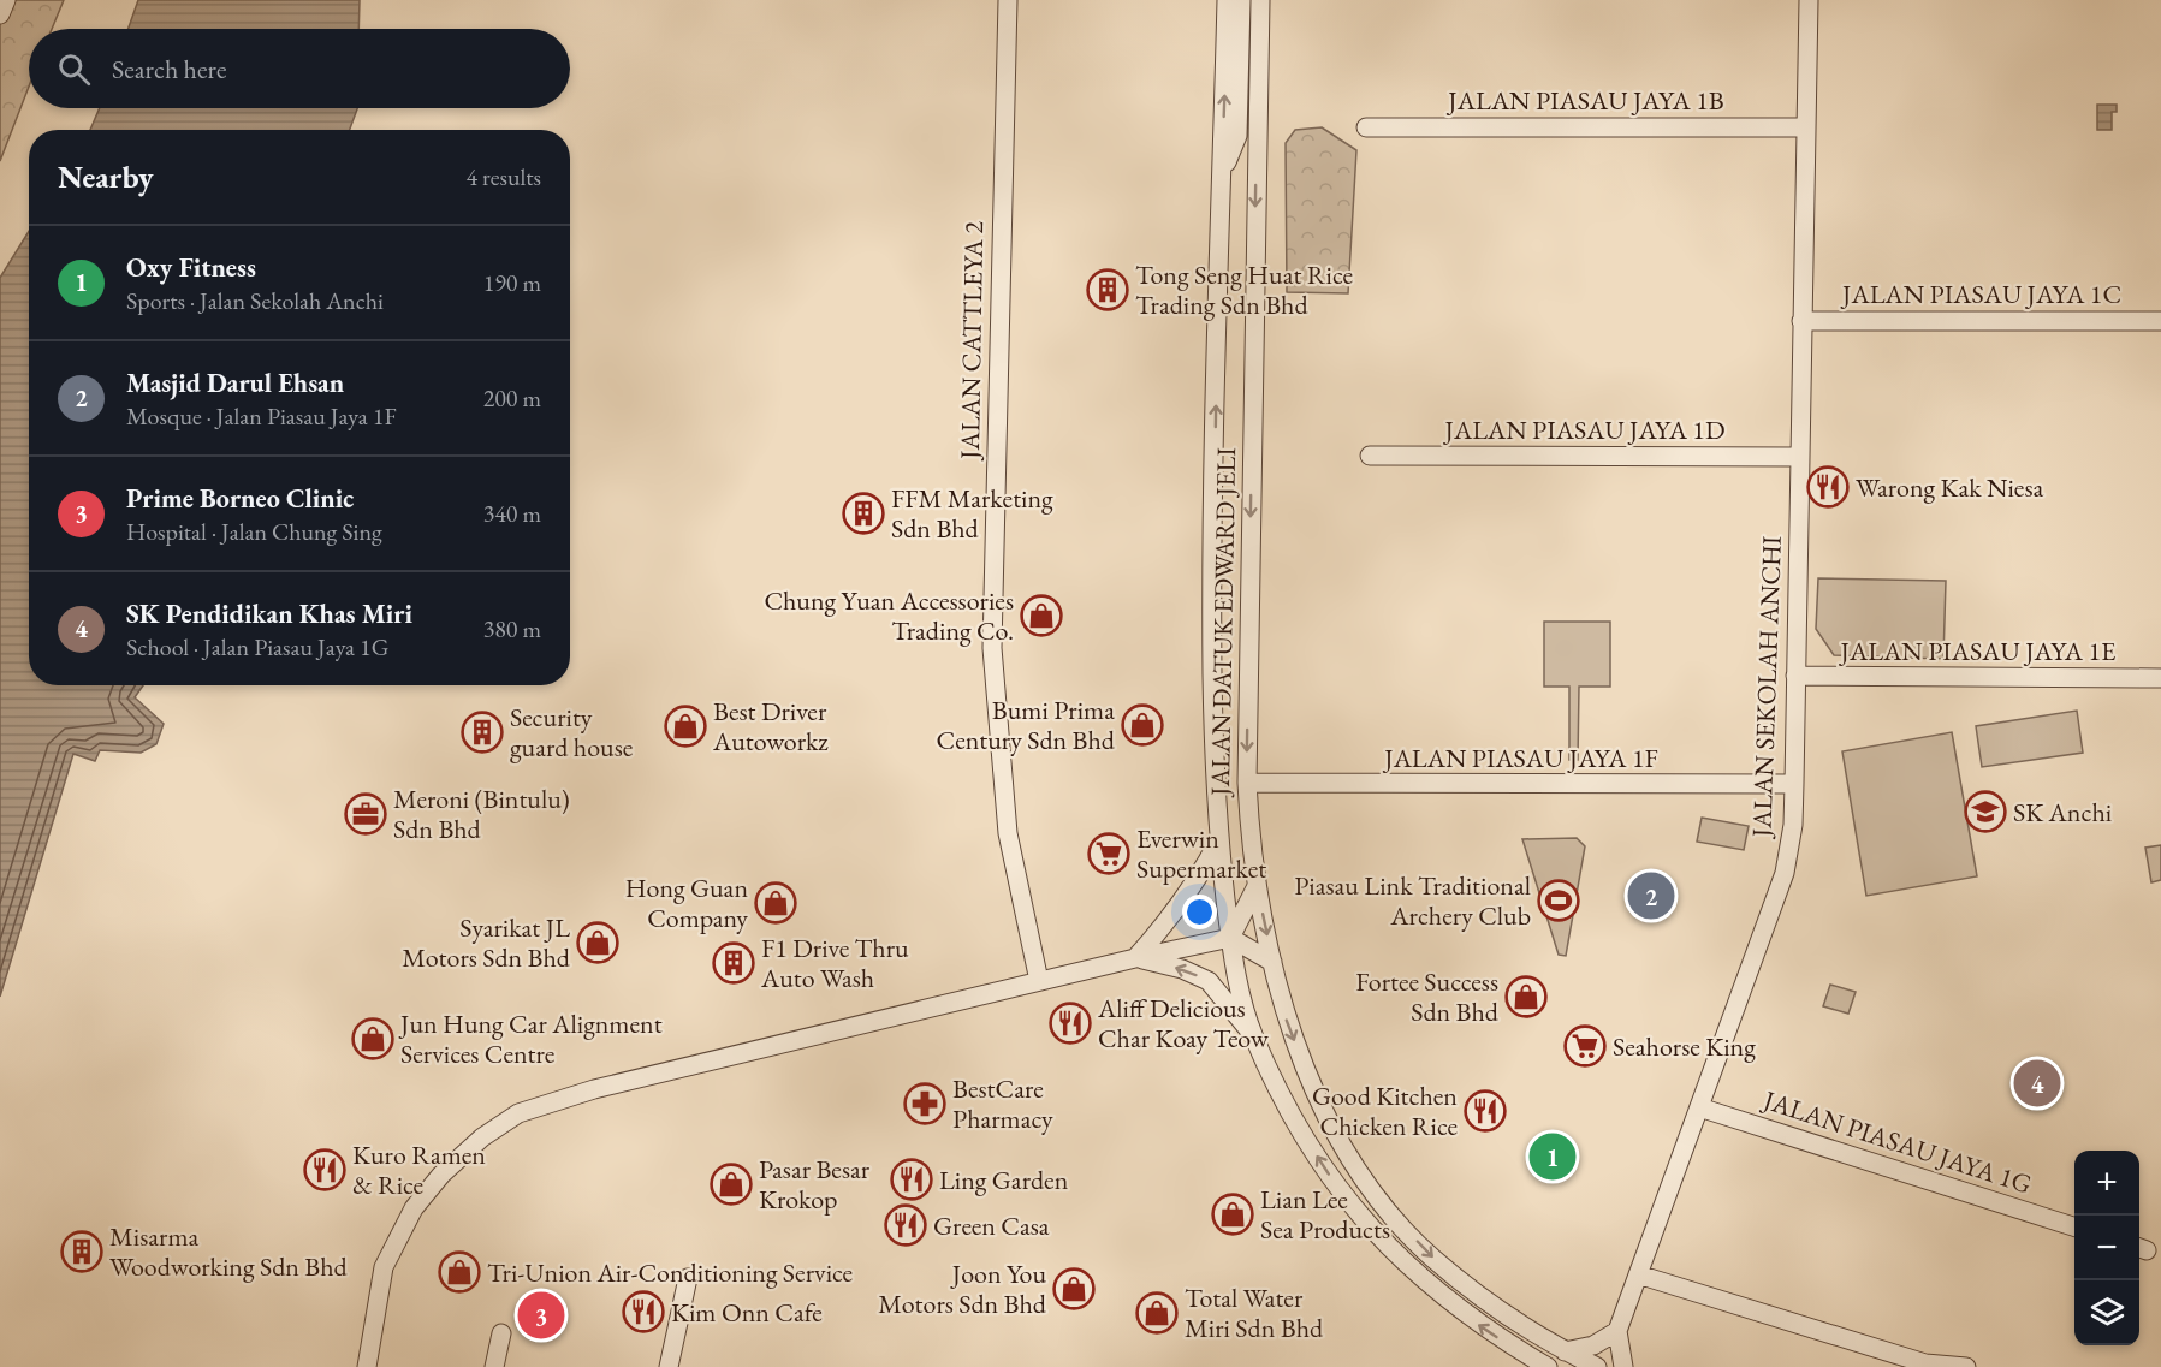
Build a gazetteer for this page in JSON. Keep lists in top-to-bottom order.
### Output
{
  "streets": {
    "street": [
      "JALAN PIASAU JAYA 1B",
      "JALAN PIASAU JAYA 1C",
      "JALAN CATTLEYA 2",
      "JALAN PIASAU JAYA 1D",
      "JALAN DATUK EDWARD JELI",
      "JALAN PIASAU JAYA 1E",
      "JALAN SEKOLAH ANCHI",
      "JALAN PIASAU JAYA 1F",
      "JALAN PIASAU JAYA 1G"
    ]
  },
  "crossings": [
    ["JALAN PIASAU JAYA 1B", "JALAN SEKOLAH ANCHI"],
    ["JALAN PIASAU JAYA 1C", "JALAN SEKOLAH ANCHI"],
    ["JALAN PIASAU JAYA 1D", "JALAN SEKOLAH ANCHI"],
    ["JALAN DATUK EDWARD JELI", "JALAN PIASAU JAYA 1F"],
    ["JALAN PIASAU JAYA 1E", "JALAN SEKOLAH ANCHI"],
    ["JALAN SEKOLAH ANCHI", "JALAN PIASAU JAYA 1F"],
    ["JALAN SEKOLAH ANCHI", "JALAN PIASAU JAYA 1G"]
  ],
  "places": {
    "building": [
      "Tong Seng Huat Rice Trading Sdn Bhd",
      "FFM Marketing Sdn Bhd",
      "Security guard house",
      "F1 Drive Thru Auto Wash",
      "Misarma Woodworking Sdn Bhd"
    ],
    "restaurant": [
      "Warong Kak Niesa",
      "Aliff Delicious Char Koay Teow",
      "Good Kitchen Chicken Rice",
      "Kuro Ramen & Rice",
      "Ling Garden",
      "Green Casa",
      "Kim Onn Cafe"
    ],
    "shop": [
      "Chung Yuan Accessories Trading Co.",
      "Bumi Prima Century Sdn Bhd",
      "Best Driver Autoworkz",
      "Hong Guan Company",
      "Syarikat JL Motors Sdn Bhd",
      "Fortee Success Sdn Bhd",
      "Jun Hung Car Alignment Services Centre",
      "Pasar Besar Krokop",
      "Lian Lee Sea Products",
      "Tri-Union Air-Conditioning Service",
      "Joon You Motors Sdn Bhd",
      "Total Water Miri Sdn Bhd"
    ],
    "school or university": ["SK Anchi"],
    "office": ["Meroni (Bintulu) Sdn Bhd"],
    "supermarket": ["Everwin Supermarket", "Seahorse King"],
    "sports": ["Piasau Link Traditional Archery Club"],
    "pharmacy": ["BestCare Pharmacy"]
  },
  "page": {
    "search": "Search here",
    "heading": ["Nearby", "4 results"],
    "list": [
      {
        "mark": "1",
        "name": "Oxy Fitness",
        "note": "Sports · Jalan Sekolah Anchi",
        "value": "190 m"
      },
      {
        "mark": "2",
        "name": "Masjid Darul Ehsan",
        "note": "Mosque · Jalan Piasau Jaya 1F",
        "value": "200 m"
      },
      {
        "mark": "3",
        "name": "Prime Borneo Clinic",
        "note": "Hospital · Jalan Chung Sing",
        "value": "340 m"
      },
      {
        "mark": "4",
        "name": "SK Pendidikan Khas Miri",
        "note": "School · Jalan Piasau Jaya 1G",
        "value": "380 m"
      }
    ],
    "pins": [
      "2",
      "4",
      "1",
      "3"
    ],
    "map_buttons": ["+", "−"]
  }
}
